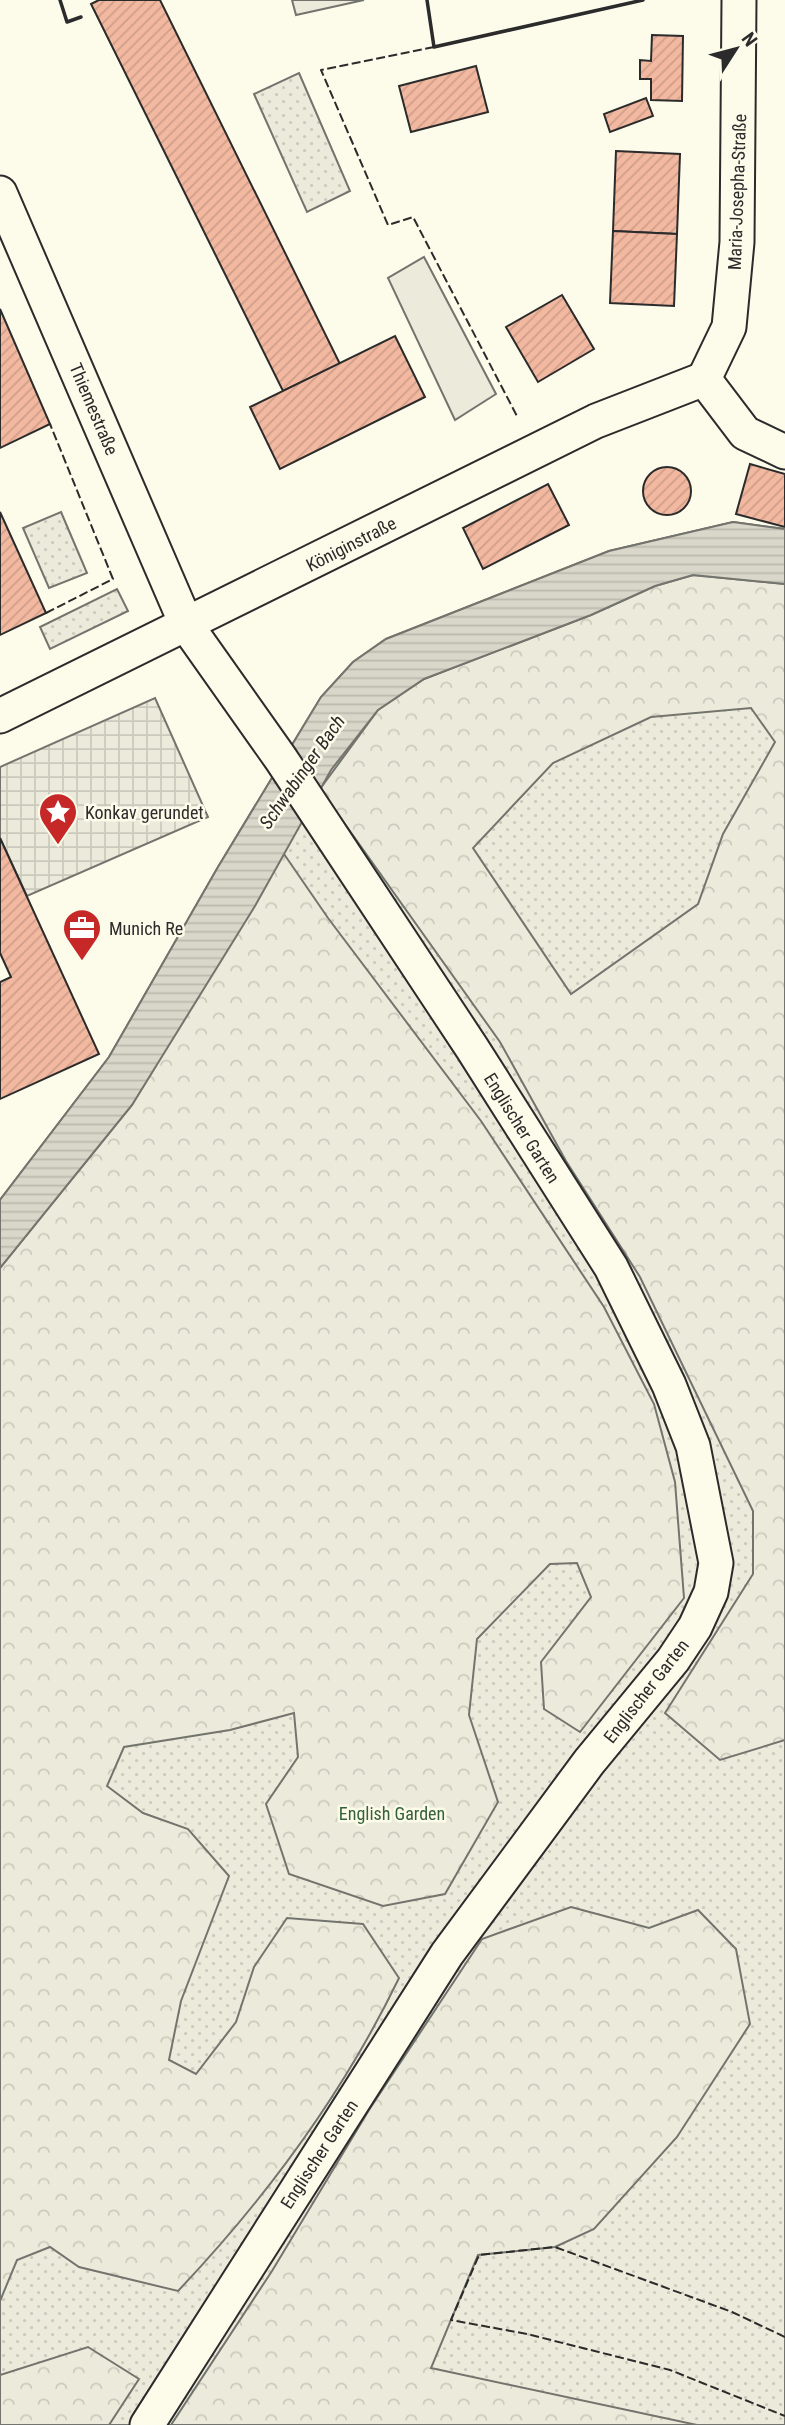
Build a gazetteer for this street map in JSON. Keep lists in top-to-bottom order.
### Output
{
  "streets": {
    "street": [
      "Maria-Josepha-Straße",
      "Thiemestraße",
      "Königinstraße",
      "Englischer Garten"
    ]
  },
  "crossings": [
    ["Maria-Josepha-Straße", "Königinstraße"],
    ["Thiemestraße", "Königinstraße"],
    ["Thiemestraße", "Englischer Garten"],
    ["Königinstraße", "Englischer Garten"]
  ],
  "water": ["Schwabinger Bach"],
  "parks": ["English Garden"],
  "places": {
    "place": ["Konkav gerundet"],
    "office": ["Munich Re"]
  },
  "north": "top right"
}
